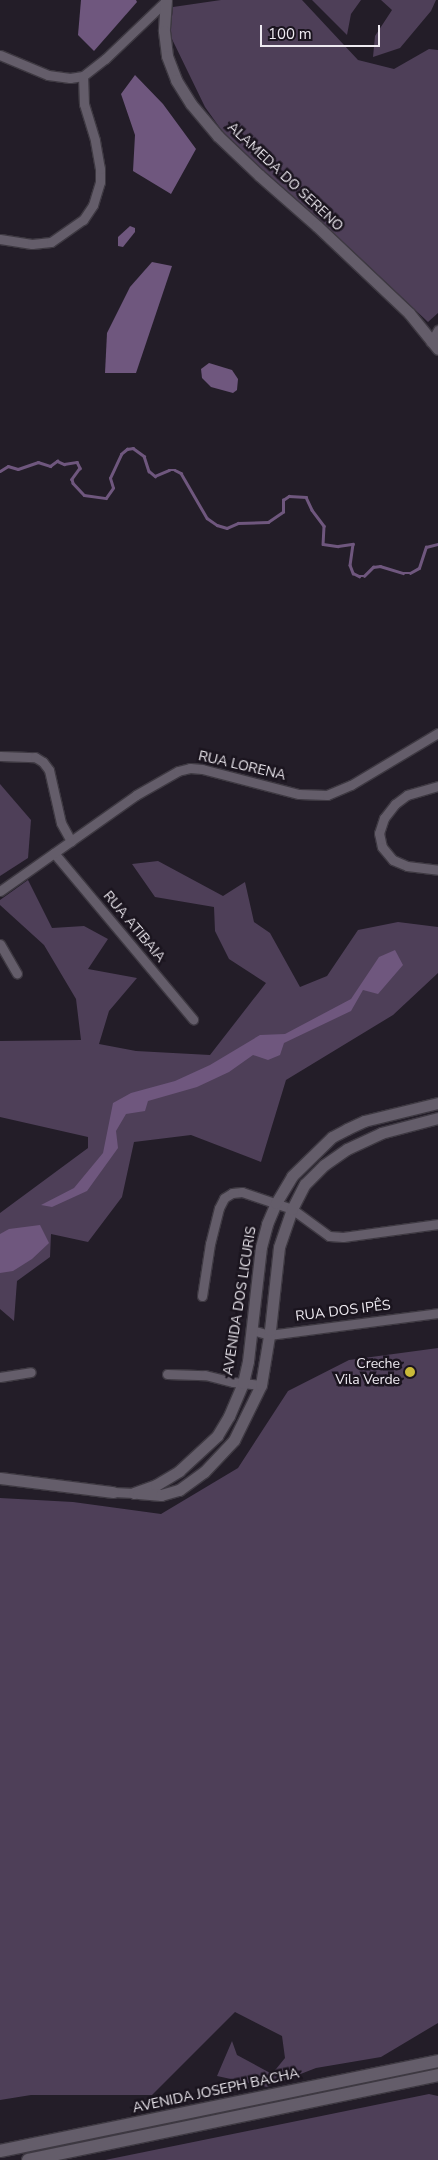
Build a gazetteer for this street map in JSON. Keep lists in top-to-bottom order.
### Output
{
  "streets": {
    "main road": ["AVENIDA JOSEPH BACHA"],
    "street": [
      "ALAMEDA DO SERENO",
      "RUA LORENA",
      "RUA ATIBAIA",
      "AVENIDA DOS LICURIS",
      "RUA DOS IPÊS"
    ]
  },
  "crossings": [
    ["RUA LORENA", "RUA ATIBAIA"],
    ["AVENIDA DOS LICURIS", "RUA DOS IPÊS"]
  ],
  "places": ["Creche Vila Verde"],
  "scale_bar": "100 m"
}
